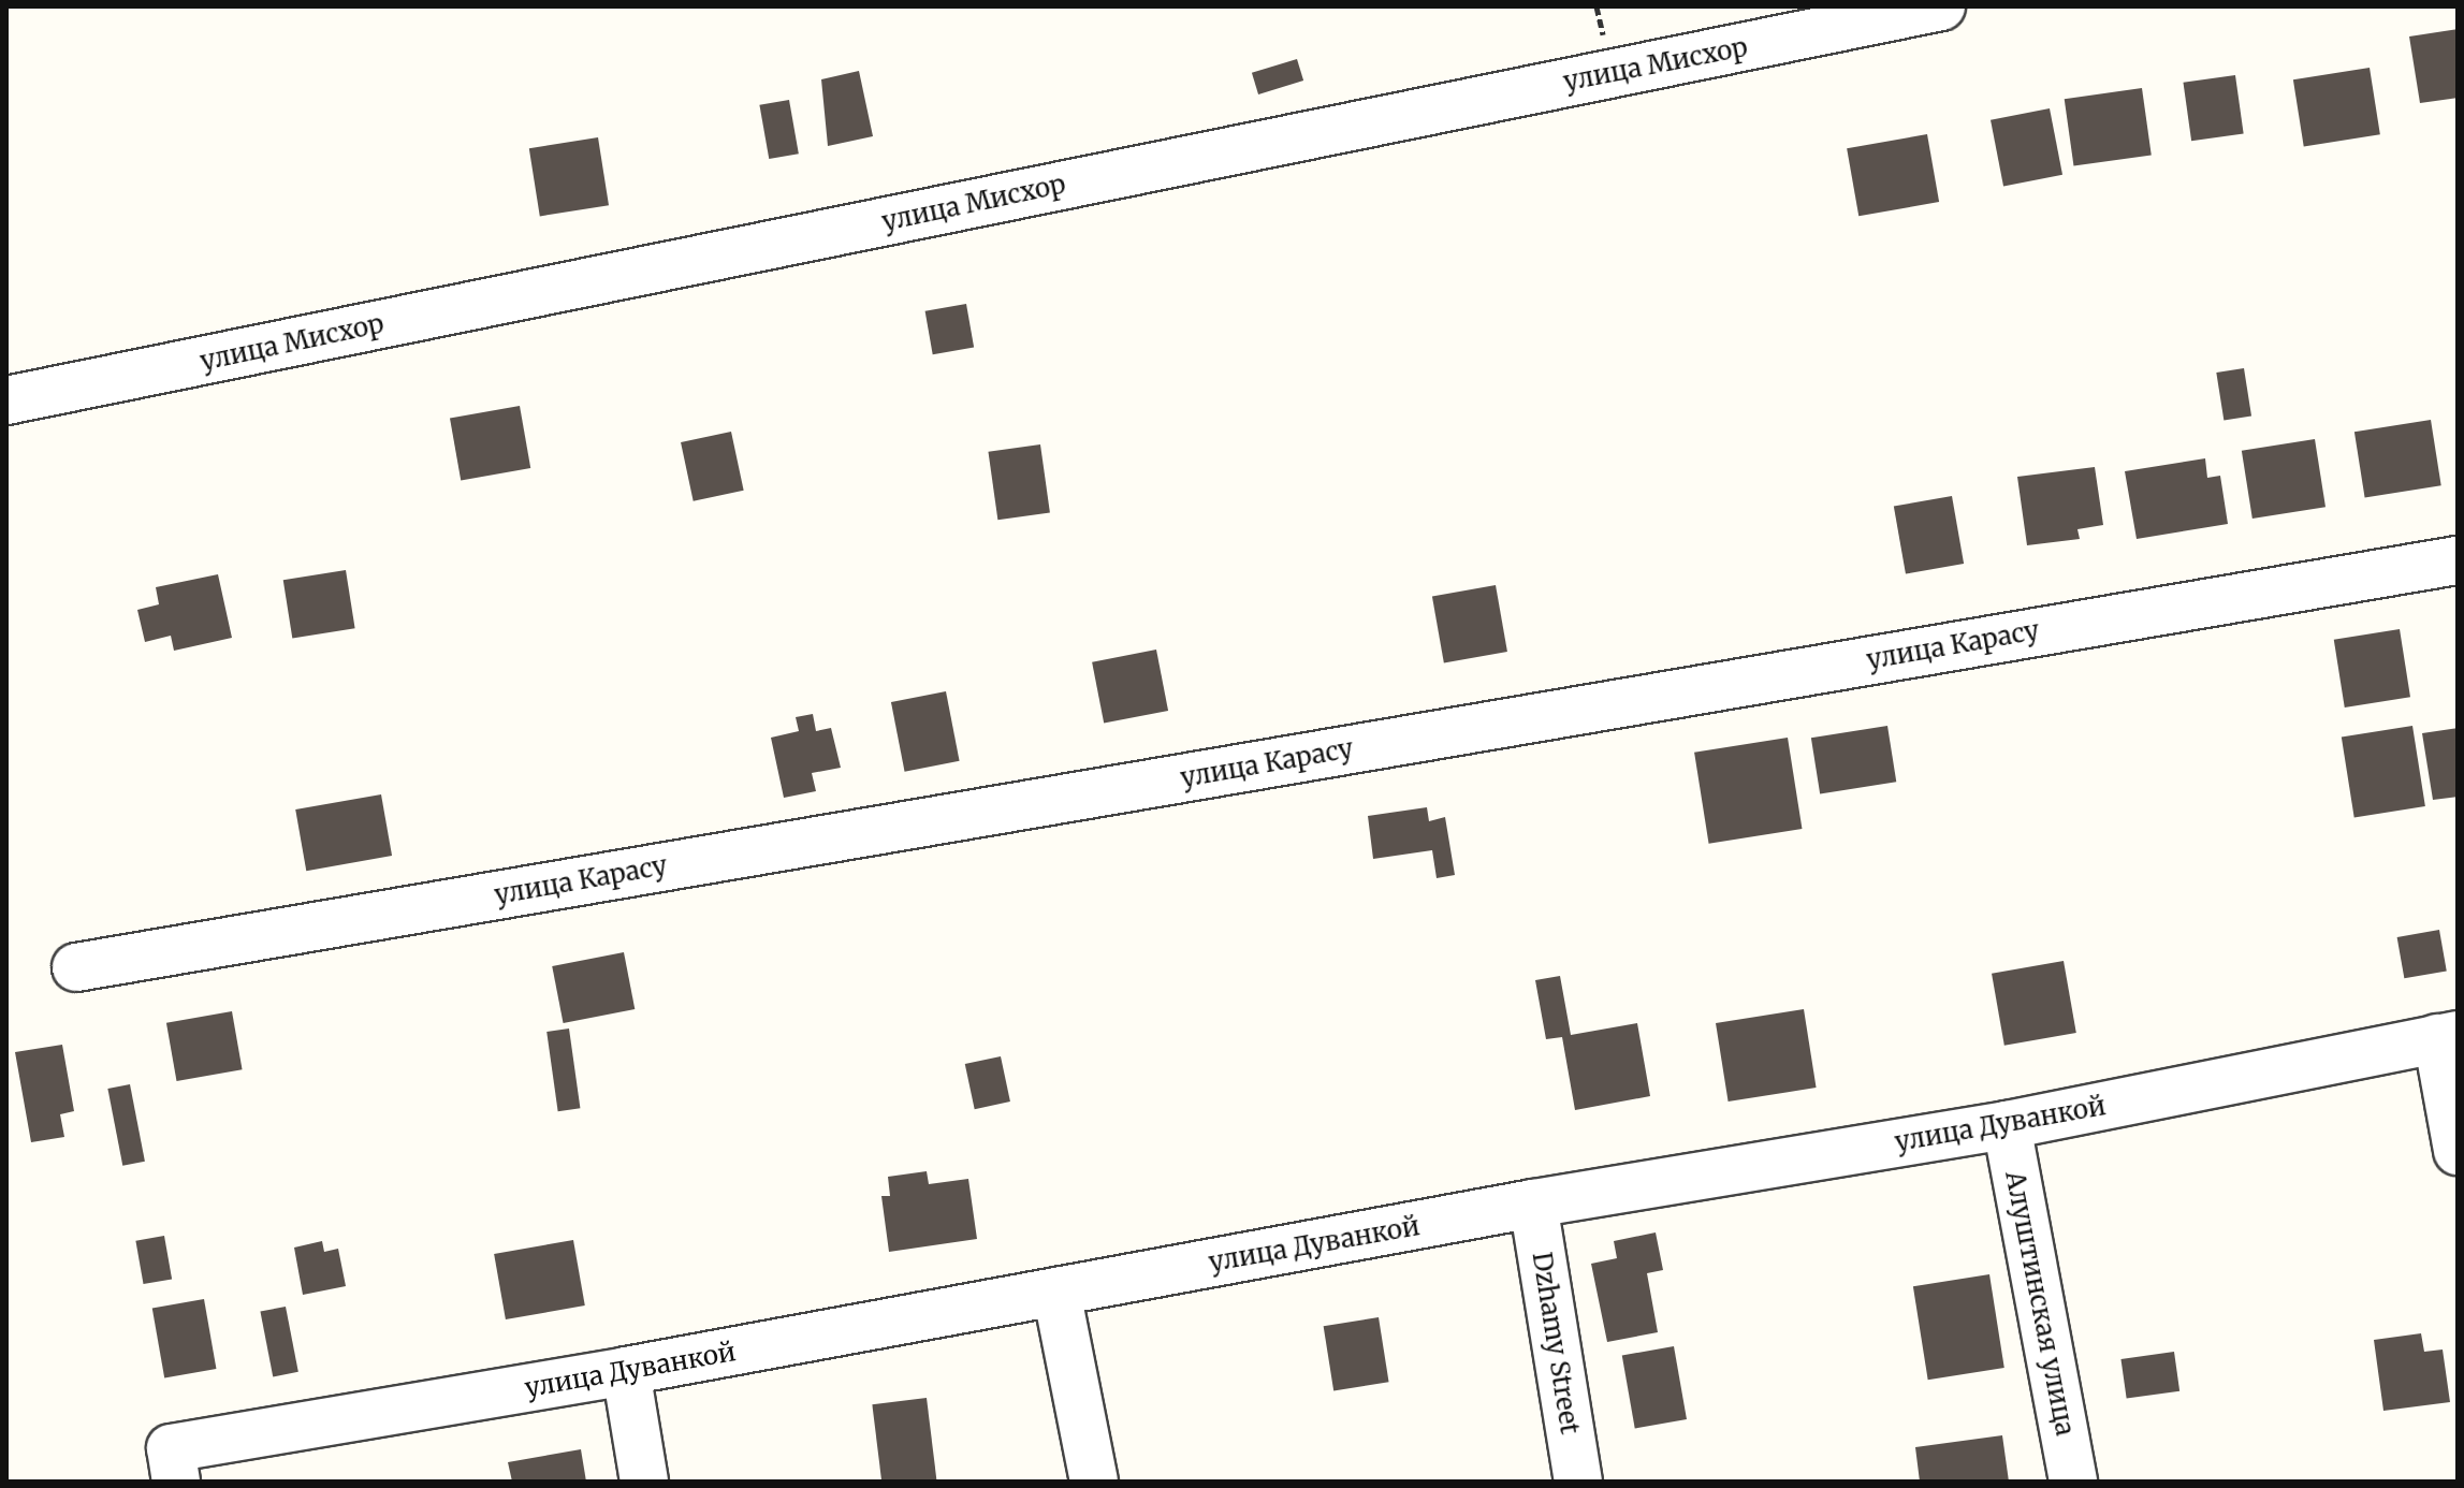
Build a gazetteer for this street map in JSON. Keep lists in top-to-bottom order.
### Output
{
  "streets": {
    "street": [
      "улица Мисхор",
      "улица Карасу",
      "улица Дуванкой",
      "Алуштинская улица",
      "Dzhamy Street"
    ]
  },
  "crossings": [
    ["улица Дуванкой", "Алуштинская улица"],
    ["улица Дуванкой", "Dzhamy Street"]
  ]
}
